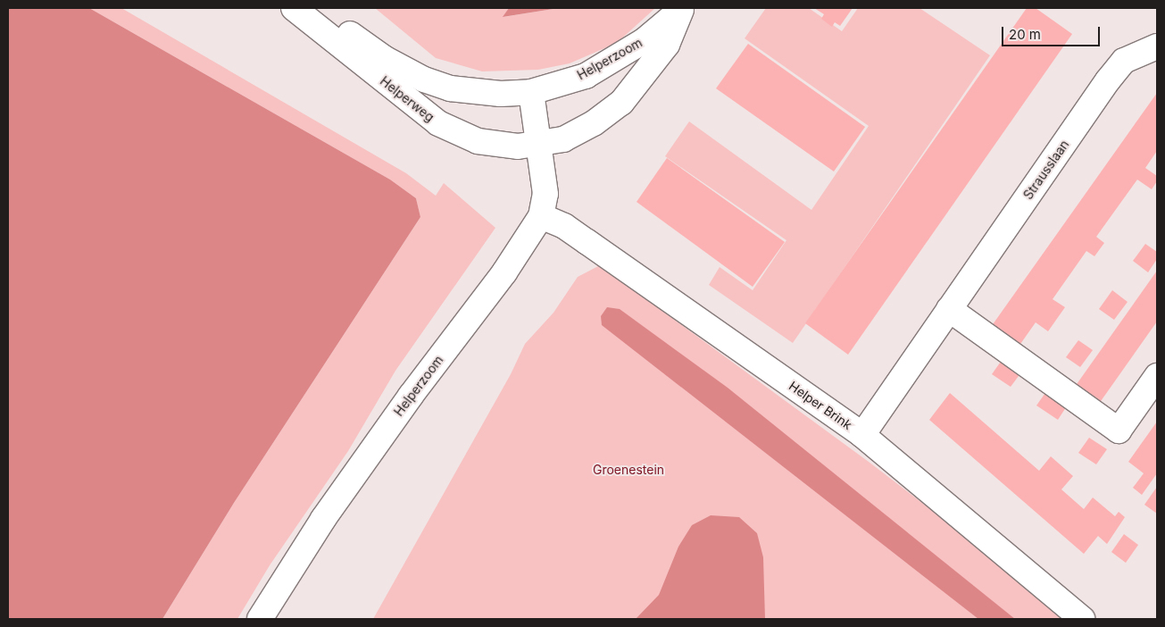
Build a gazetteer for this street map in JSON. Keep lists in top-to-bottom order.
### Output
{
  "streets": {
    "street": [
      "Helperzoom",
      "Helperweg",
      "Strausslaan",
      "Helper Brink"
    ]
  },
  "crossings": [
    ["Helperzoom", "Helperweg"],
    ["Helperzoom", "Helper Brink"],
    ["Strausslaan", "Helper Brink"]
  ],
  "parks": ["Groenestein"],
  "scale_bar": "20 m"
}
